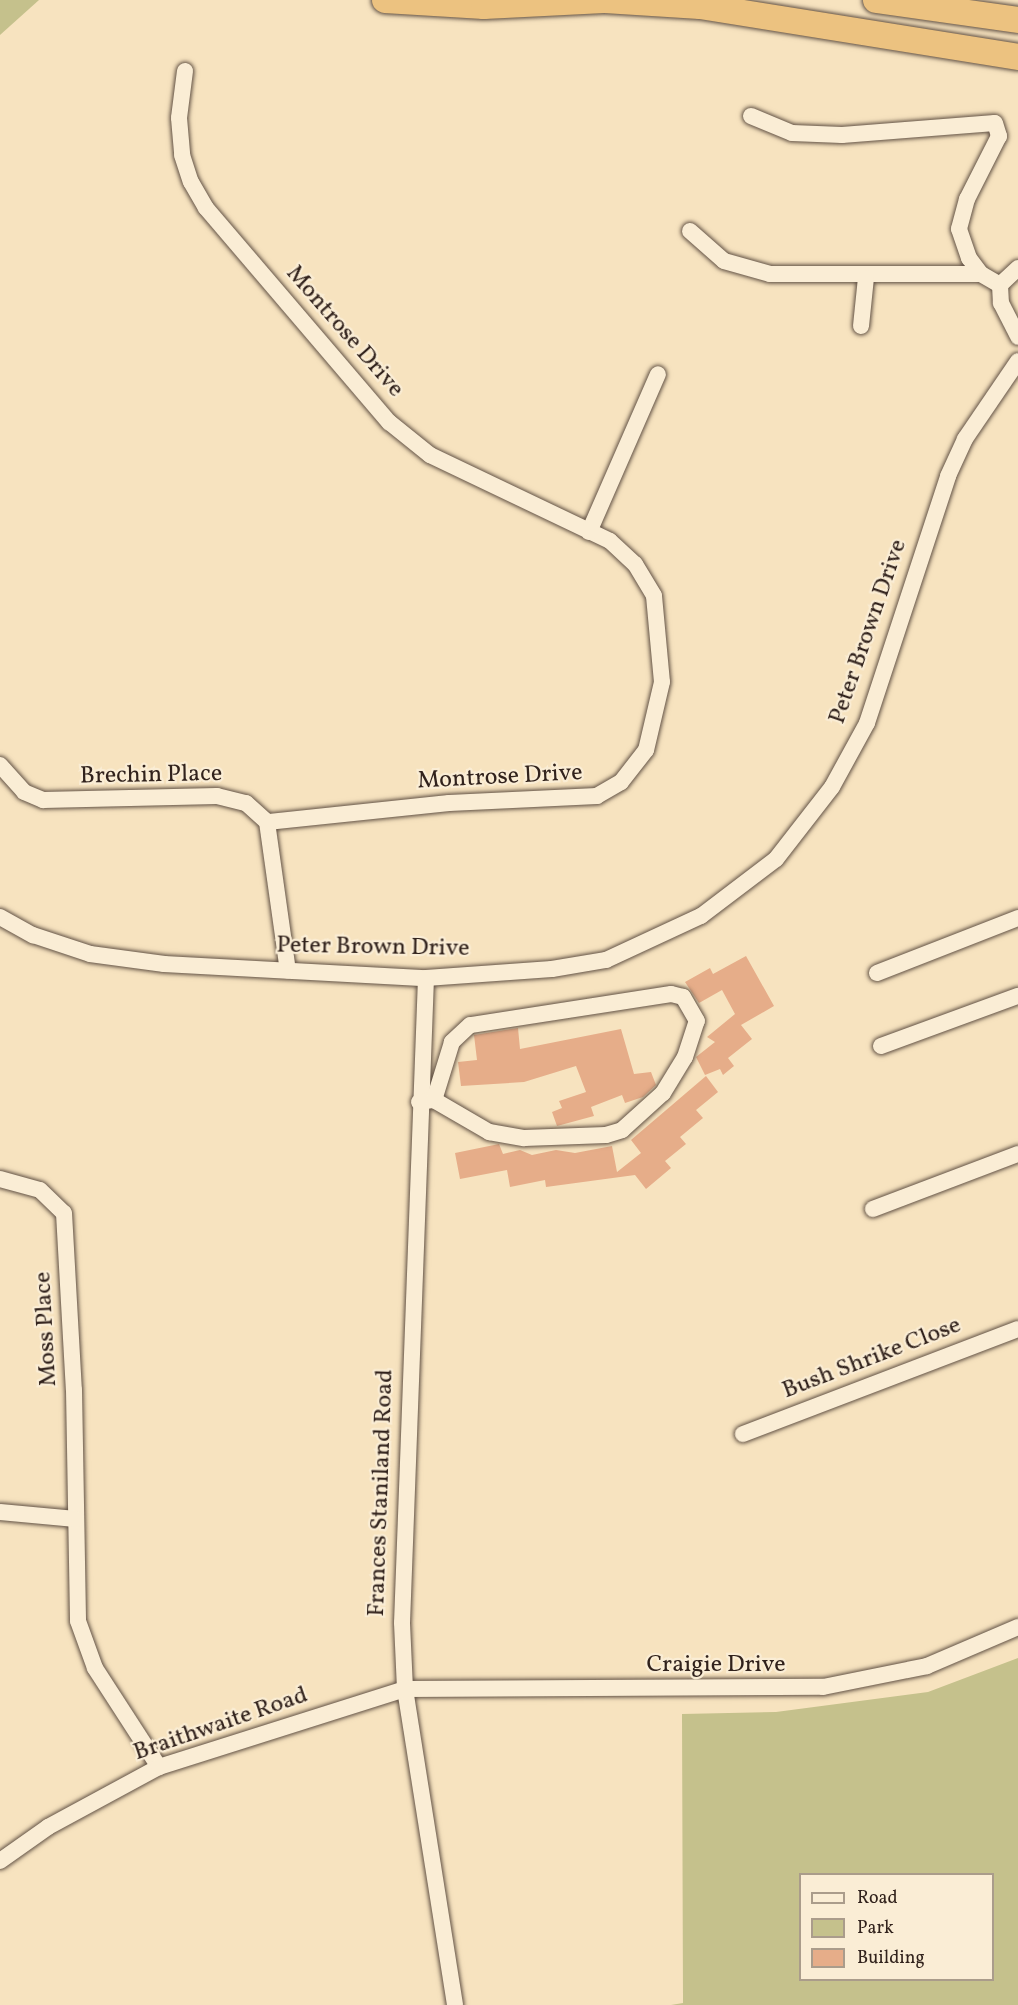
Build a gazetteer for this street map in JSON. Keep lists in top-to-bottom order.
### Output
{
  "streets": {
    "street": [
      "Montrose Drive",
      "Peter Brown Drive",
      "Brechin Place",
      "Moss Place",
      "Bush Shrike Close",
      "Frances Staniland Road",
      "Craigie Drive",
      "Braithwaite Road"
    ]
  },
  "crossings": [
    ["Montrose Drive", "Brechin Place"],
    ["Peter Brown Drive", "Frances Staniland Road"],
    ["Moss Place", "Braithwaite Road"],
    ["Frances Staniland Road", "Craigie Drive"],
    ["Frances Staniland Road", "Braithwaite Road"],
    ["Craigie Drive", "Braithwaite Road"]
  ],
  "legend": ["Road", "Park", "Building"]
}
